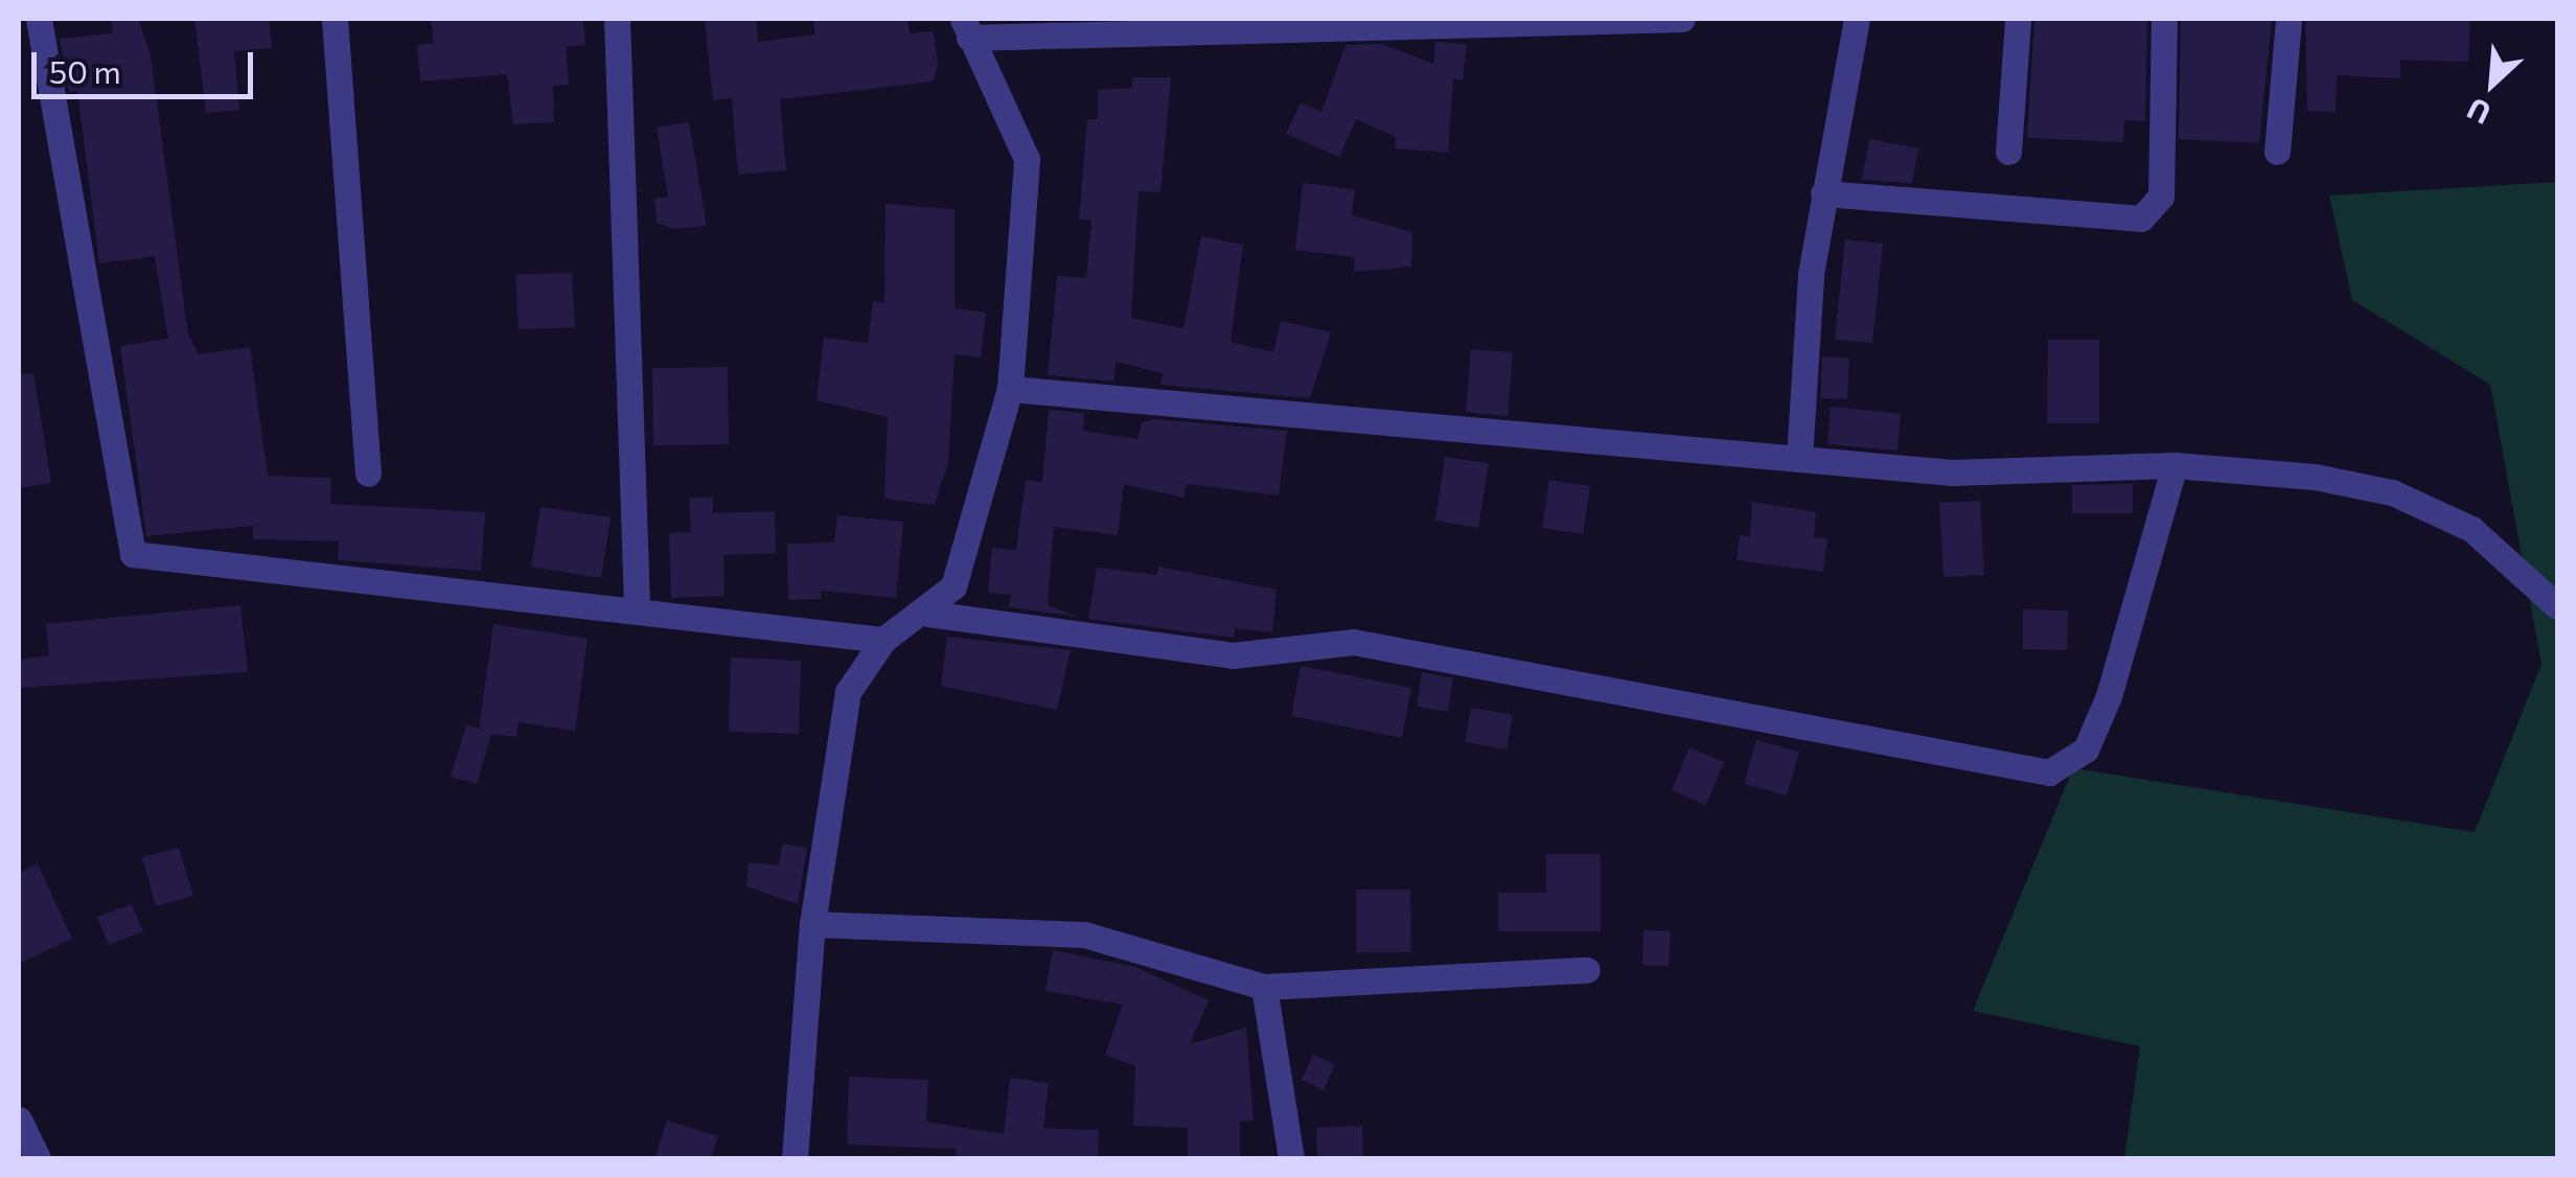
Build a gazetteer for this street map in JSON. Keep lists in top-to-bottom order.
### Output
{
  "scale_bar": "50 m",
  "north": "bottom left"
}
